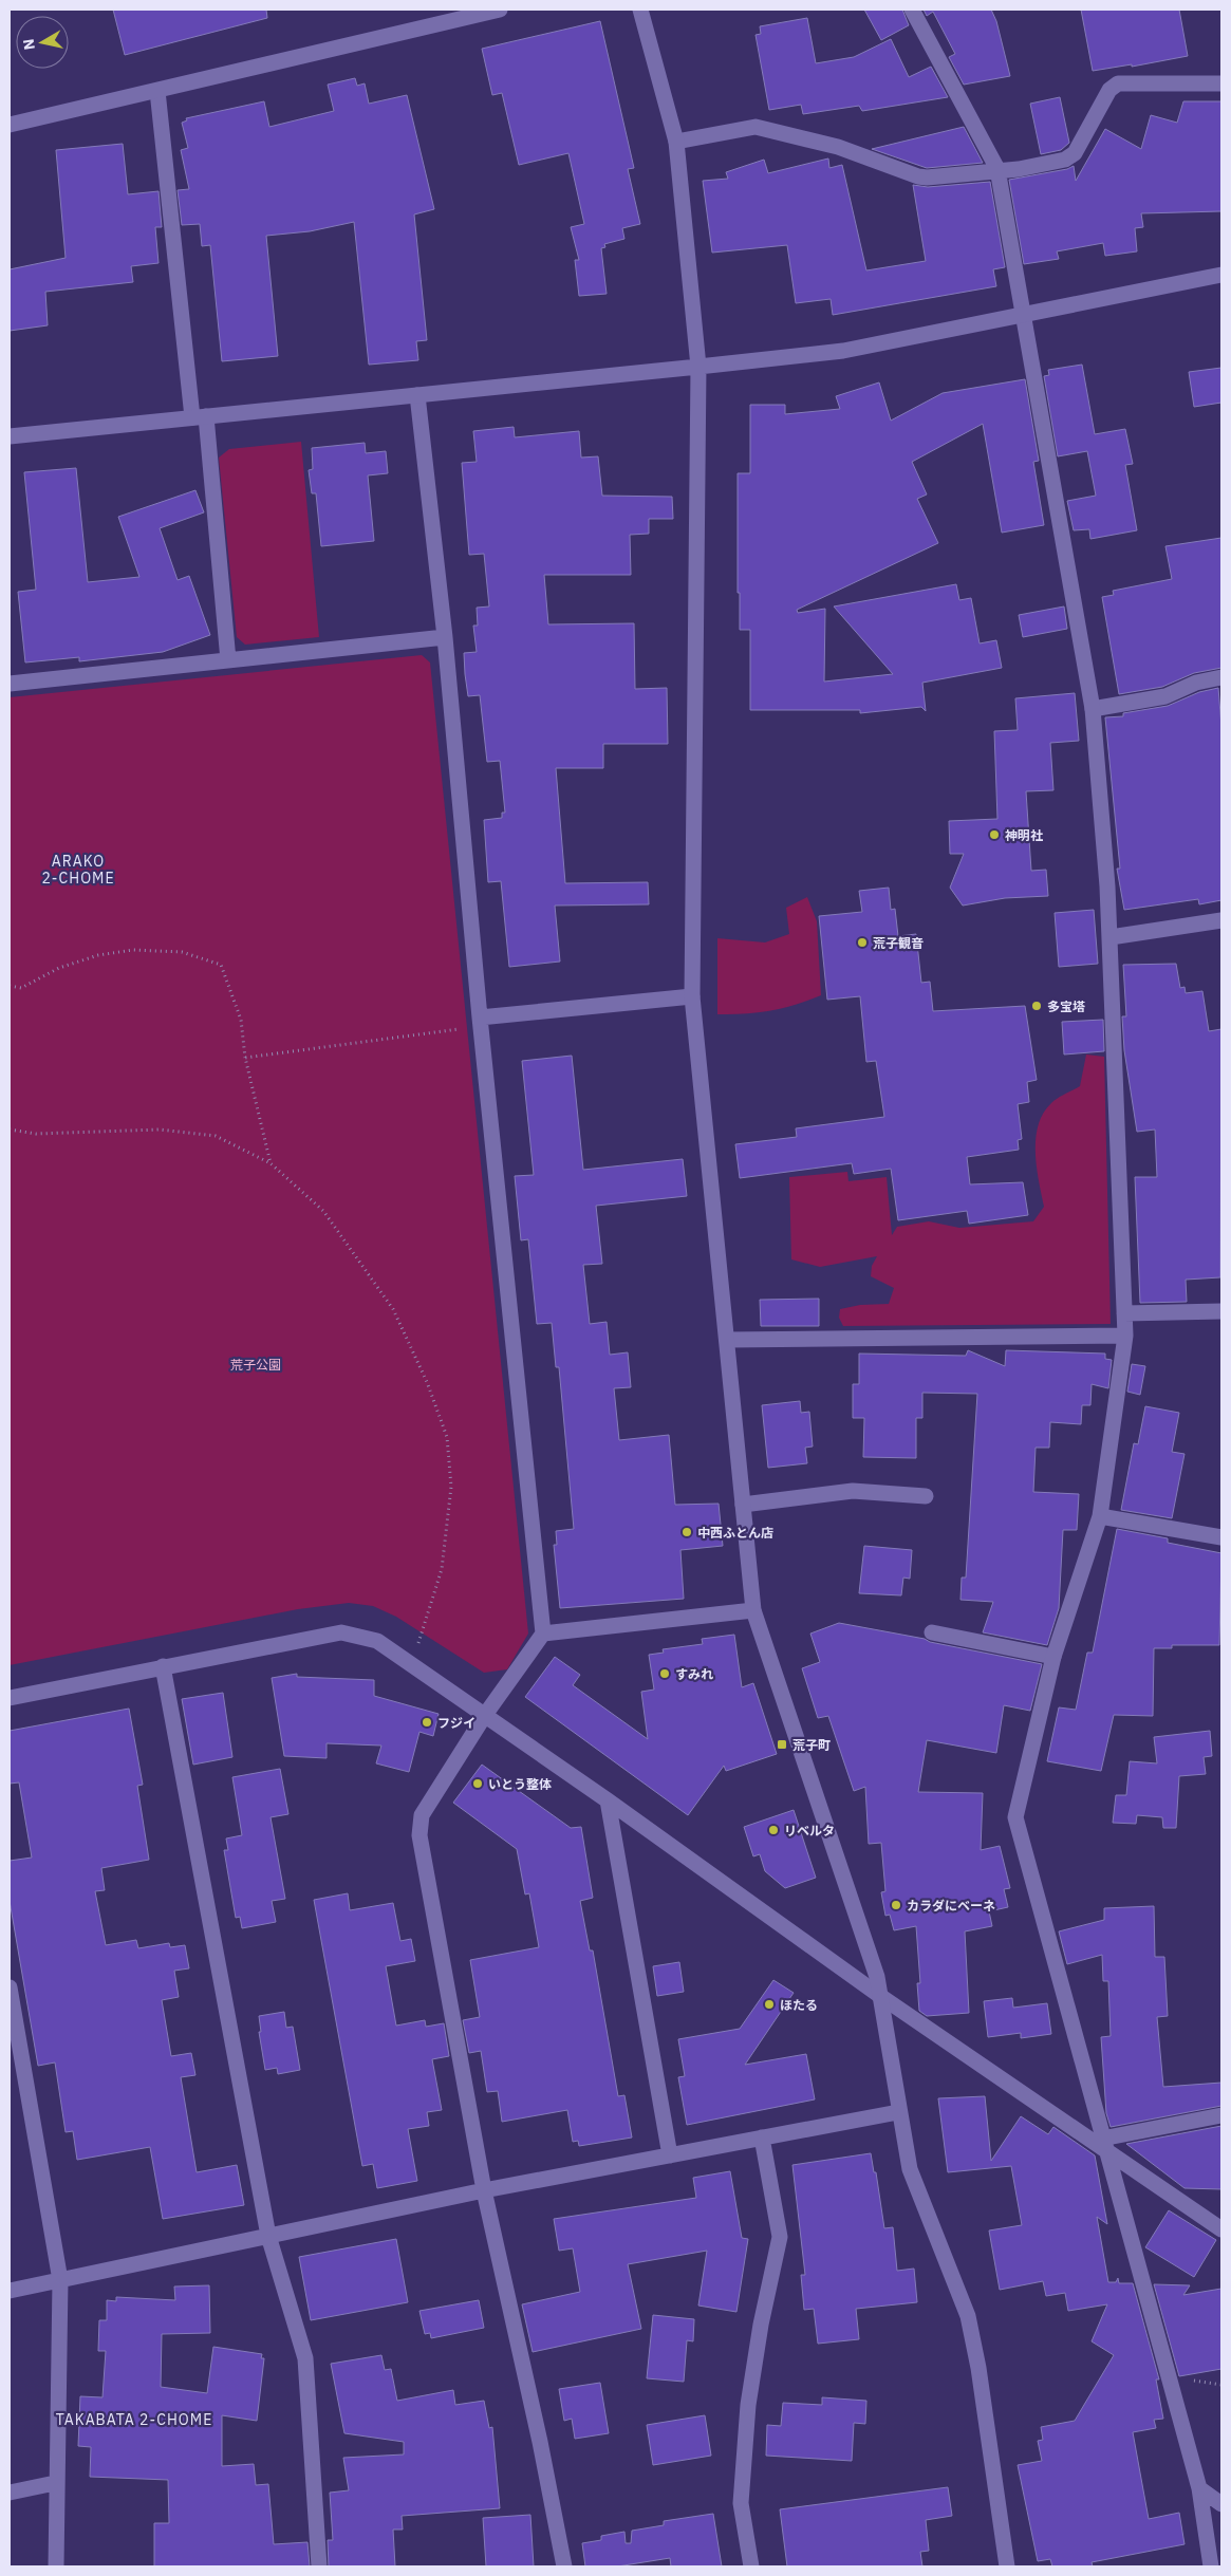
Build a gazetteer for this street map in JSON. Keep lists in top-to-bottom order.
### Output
{
  "districts": ["ARAKO 2-CHOME", "TAKABATA 2-CHOME"],
  "parks": ["荒子公園"],
  "places": {
    "other": [
      "神明社",
      "荒子観音",
      "多宝塔",
      "中西ふとん店",
      "すみれ",
      "フジイ",
      "いとう整体",
      "リベルタ",
      "カラダにベーネ",
      "ほたる"
    ],
    "transit": ["荒子町"]
  },
  "north": "left"
}
